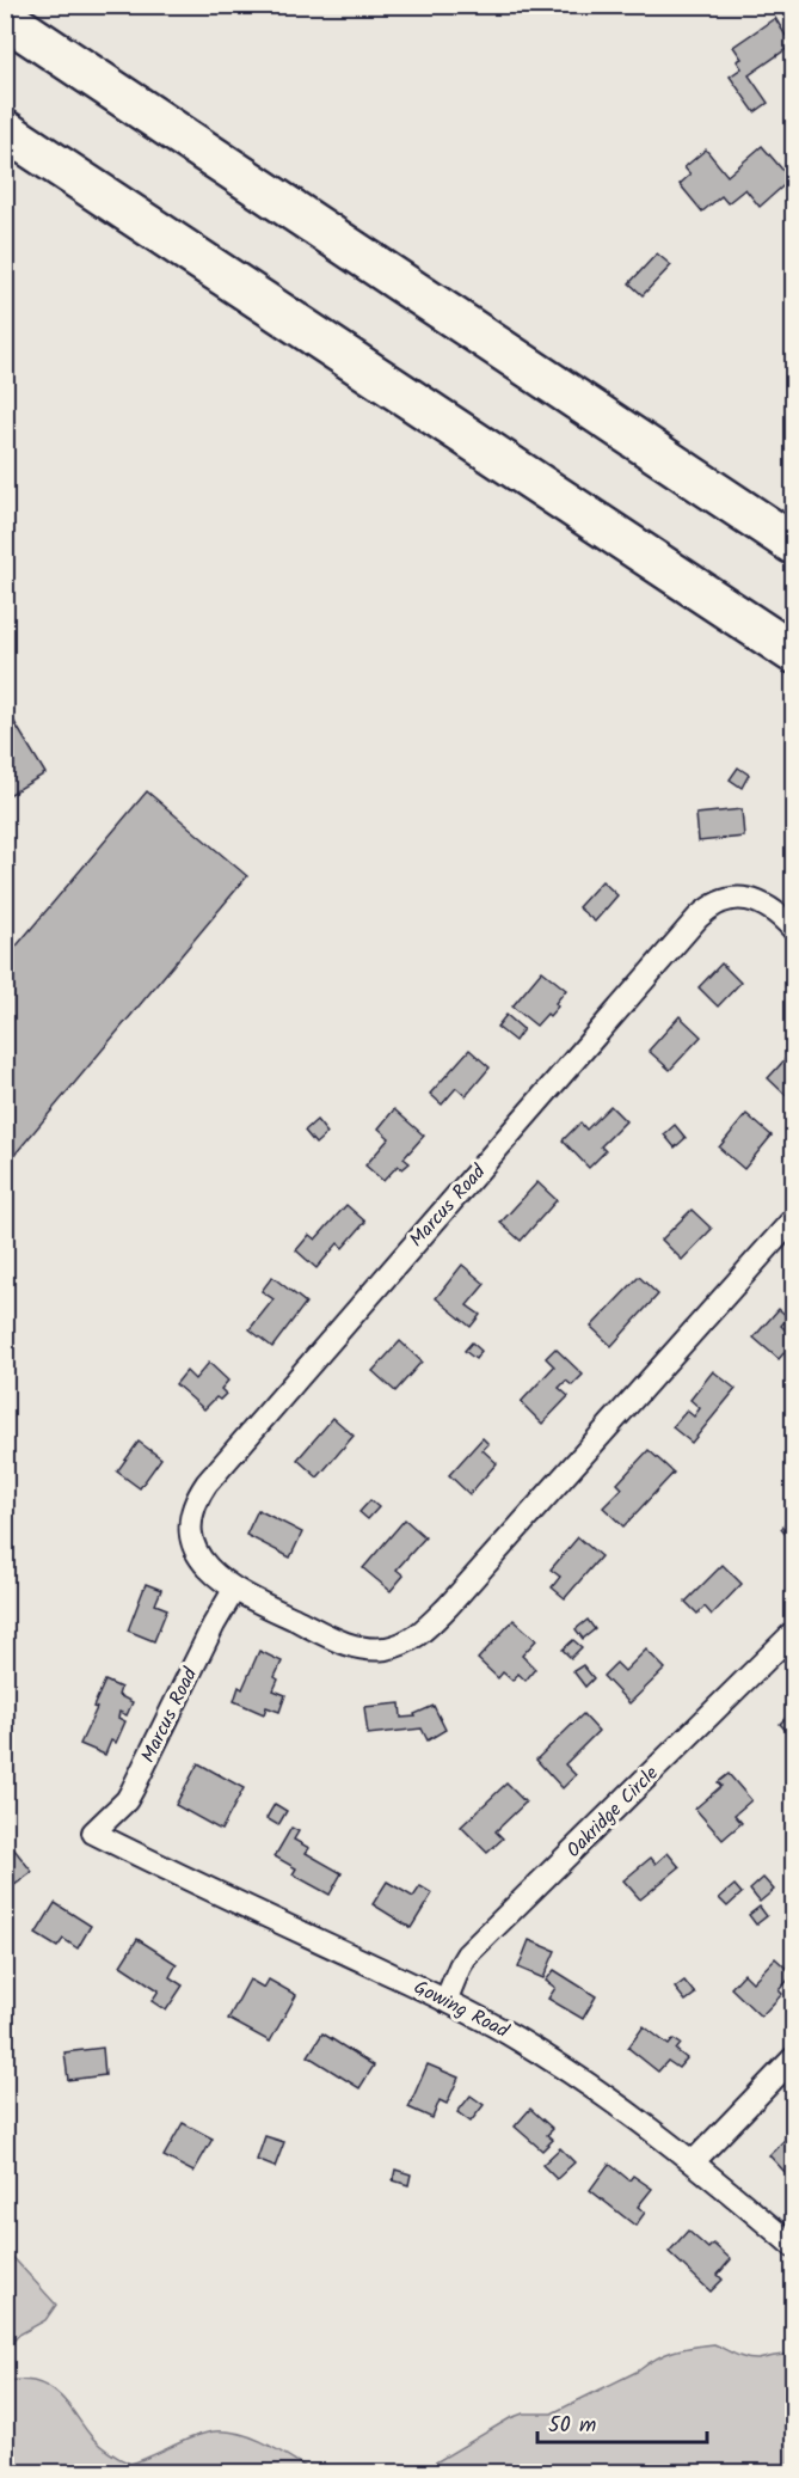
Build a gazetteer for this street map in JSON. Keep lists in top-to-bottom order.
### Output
{
  "streets": {
    "street": ["Marcus Road", "Oakridge Circle", "Gowing Road"]
  },
  "crossings": [
    ["Marcus Road", "Gowing Road"],
    ["Oakridge Circle", "Gowing Road"]
  ],
  "scale_bar": "50 m"
}
